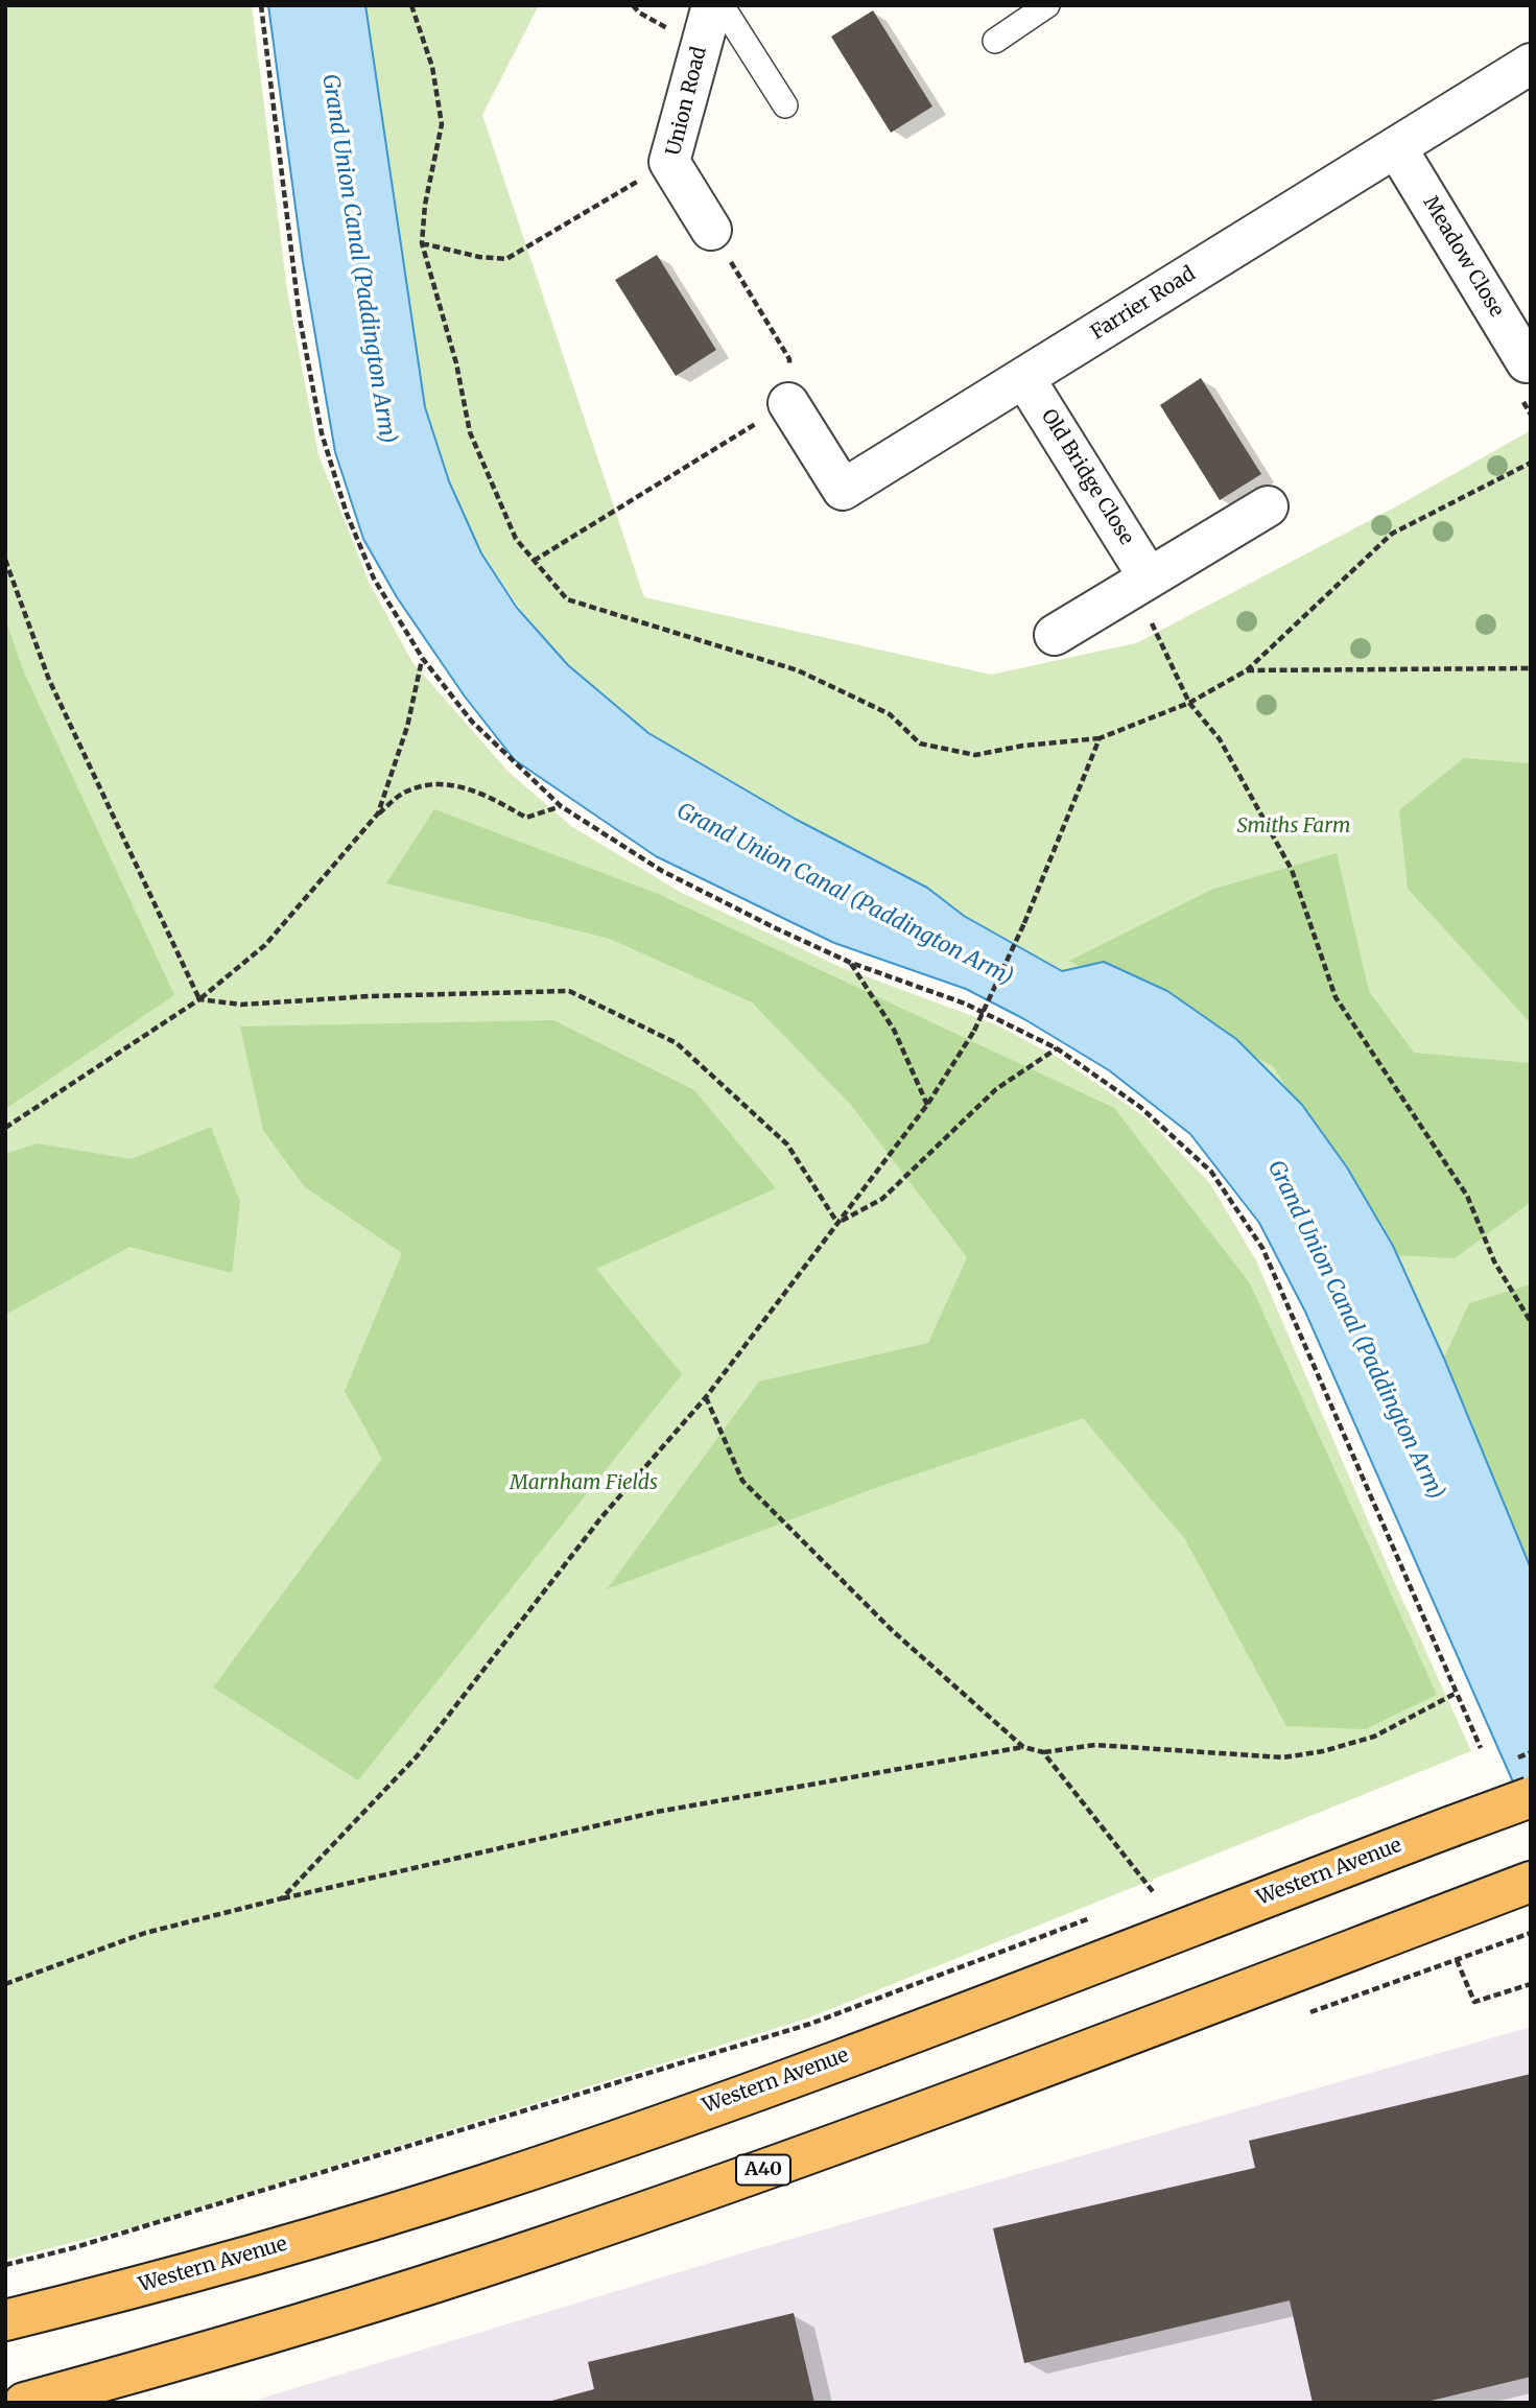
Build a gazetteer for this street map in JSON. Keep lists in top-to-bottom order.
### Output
{
  "streets": {
    "highway": ["Western Avenue", "A40"],
    "street": [
      "Union Road",
      "Meadow Close",
      "Farrier Road",
      "Old Bridge Close"
    ]
  },
  "crossings": [
    ["Meadow Close", "Farrier Road"],
    ["Farrier Road", "Old Bridge Close"]
  ],
  "water": ["Grand Union Canal (Paddington Arm)"],
  "parks": ["Smiths Farm", "Marnham Fields"]
}
